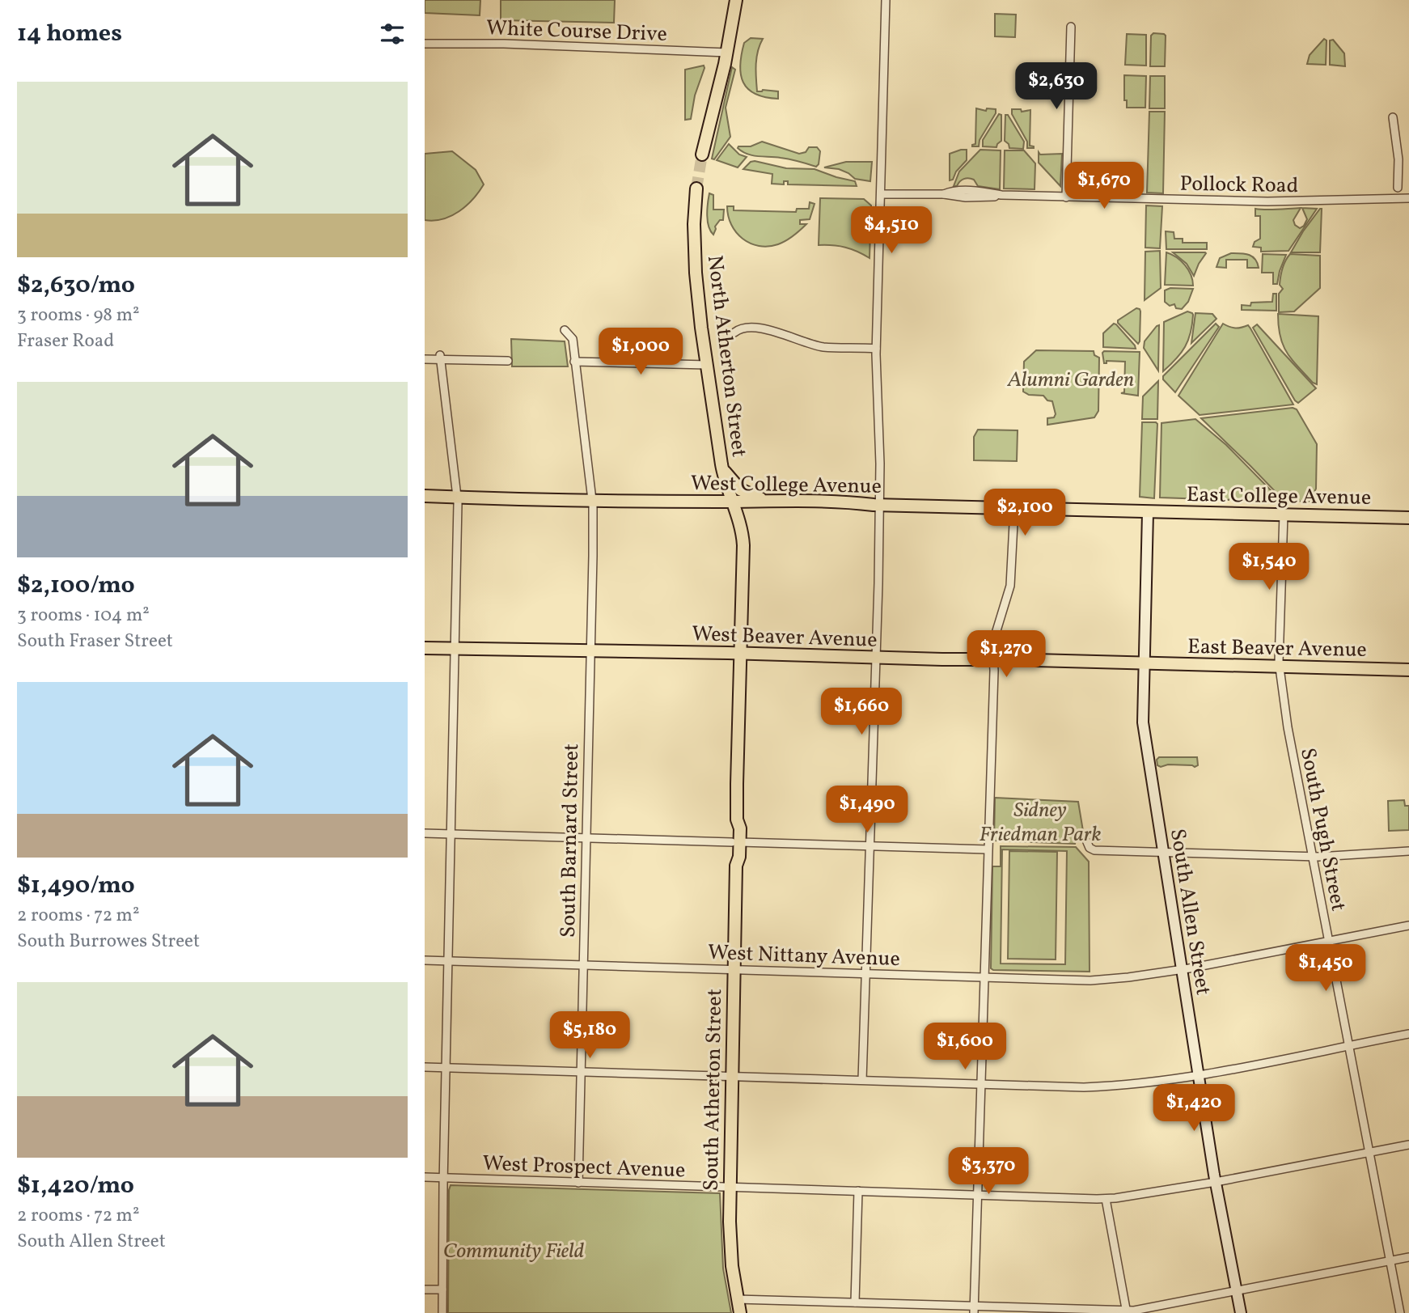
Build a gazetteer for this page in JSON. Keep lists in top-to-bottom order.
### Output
{
  "streets": {
    "main road": [
      "North Atherton Street",
      "West College Avenue",
      "East College Avenue",
      "West Beaver Avenue",
      "East Beaver Avenue",
      "South Atherton Street"
    ],
    "street": [
      "White Course Drive",
      "Pollock Road",
      "South Pugh Street",
      "South Barnard Street",
      "South Allen Street",
      "West Nittany Avenue",
      "West Prospect Avenue"
    ]
  },
  "crossings": [
    ["North Atherton Street", "West College Avenue"],
    ["North Atherton Street", "South Atherton Street"],
    ["West College Avenue", "East College Avenue"],
    ["West College Avenue", "South Barnard Street"],
    ["West College Avenue", "South Allen Street"],
    ["West College Avenue", "South Atherton Street"],
    ["East College Avenue", "South Pugh Street"],
    ["East College Avenue", "South Allen Street"],
    ["West Beaver Avenue", "East Beaver Avenue"],
    ["West Beaver Avenue", "South Barnard Street"],
    ["West Beaver Avenue", "South Allen Street"],
    ["West Beaver Avenue", "South Atherton Street"],
    ["East Beaver Avenue", "South Pugh Street"],
    ["East Beaver Avenue", "South Allen Street"],
    ["South Pugh Street", "West Nittany Avenue"],
    ["South Pugh Street", "West Prospect Avenue"],
    ["South Barnard Street", "West Nittany Avenue"],
    ["South Barnard Street", "West Prospect Avenue"],
    ["South Allen Street", "West Nittany Avenue"],
    ["South Allen Street", "West Prospect Avenue"],
    ["West Nittany Avenue", "South Atherton Street"],
    ["South Atherton Street", "West Prospect Avenue"]
  ],
  "parks": ["Alumni Garden", "Sidney Friedman Park", "Community Field"],
  "page": {
    "heading": "14 homes",
    "price": [
      "$2,630",
      "$1,670",
      "$4,510",
      "$1,000",
      "$2,100",
      "$1,540",
      "$1,270",
      "$1,660",
      "$1,490",
      "$1,450",
      "$5,180",
      "$1,600",
      "$1,420",
      "$3,370"
    ],
    "list": [
      {
        "name": "$2,630/mo",
        "note": "3 rooms · 98 m² · Fraser Road"
      },
      {
        "name": "$2,100/mo",
        "note": "3 rooms · 104 m² · South Fraser Street"
      },
      {
        "name": "$1,490/mo",
        "note": "2 rooms · 72 m² · South Burrowes Street"
      },
      {
        "name": "$1,420/mo",
        "note": "2 rooms · 72 m² · South Allen Street"
      }
    ]
  }
}
